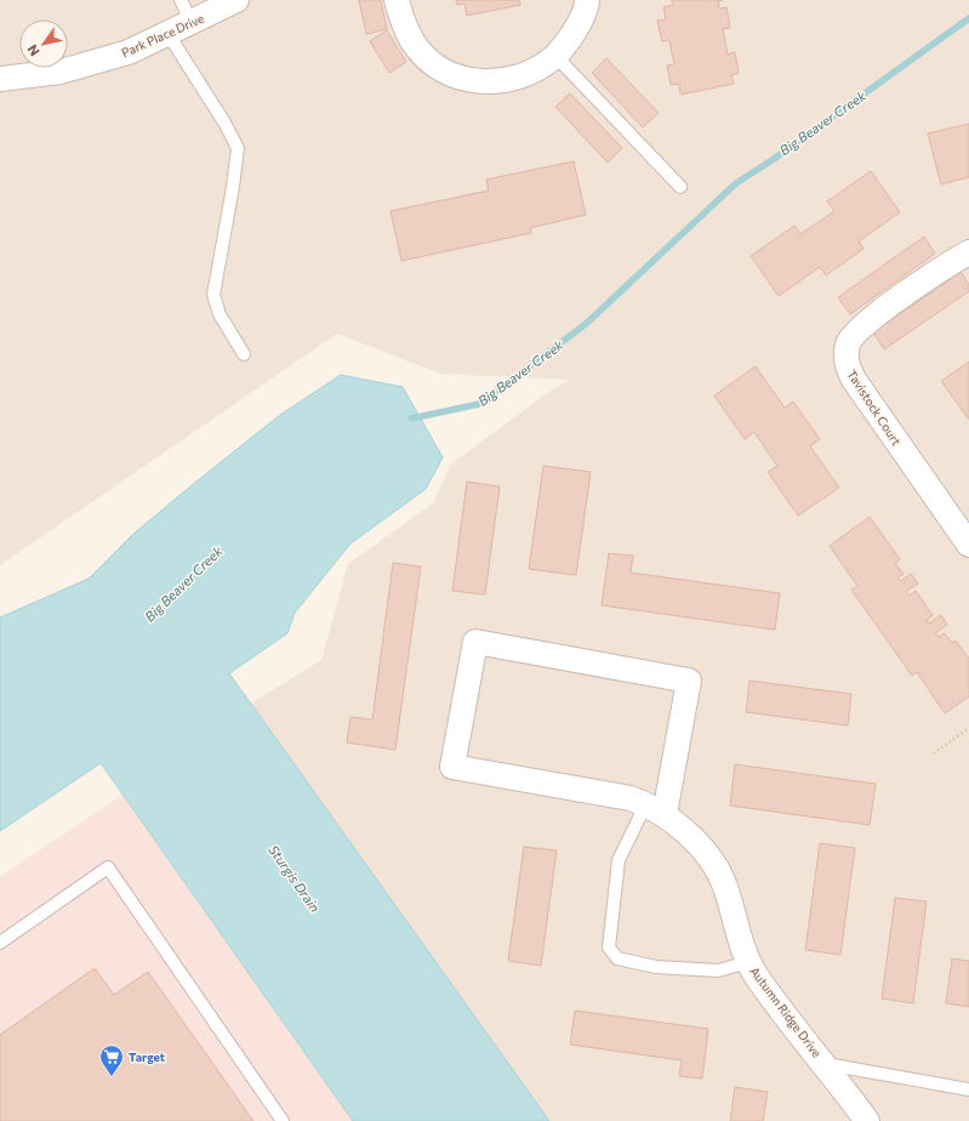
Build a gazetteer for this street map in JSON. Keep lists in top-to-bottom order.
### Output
{
  "streets": {
    "street": ["Park Place Drive", "Tavistock Court", "Autumn Ridge Drive"]
  },
  "water": ["Big Beaver Creek", "Sturgis Drain"],
  "places": {
    "supermarket": ["Target"]
  },
  "north": "bottom left"
}
